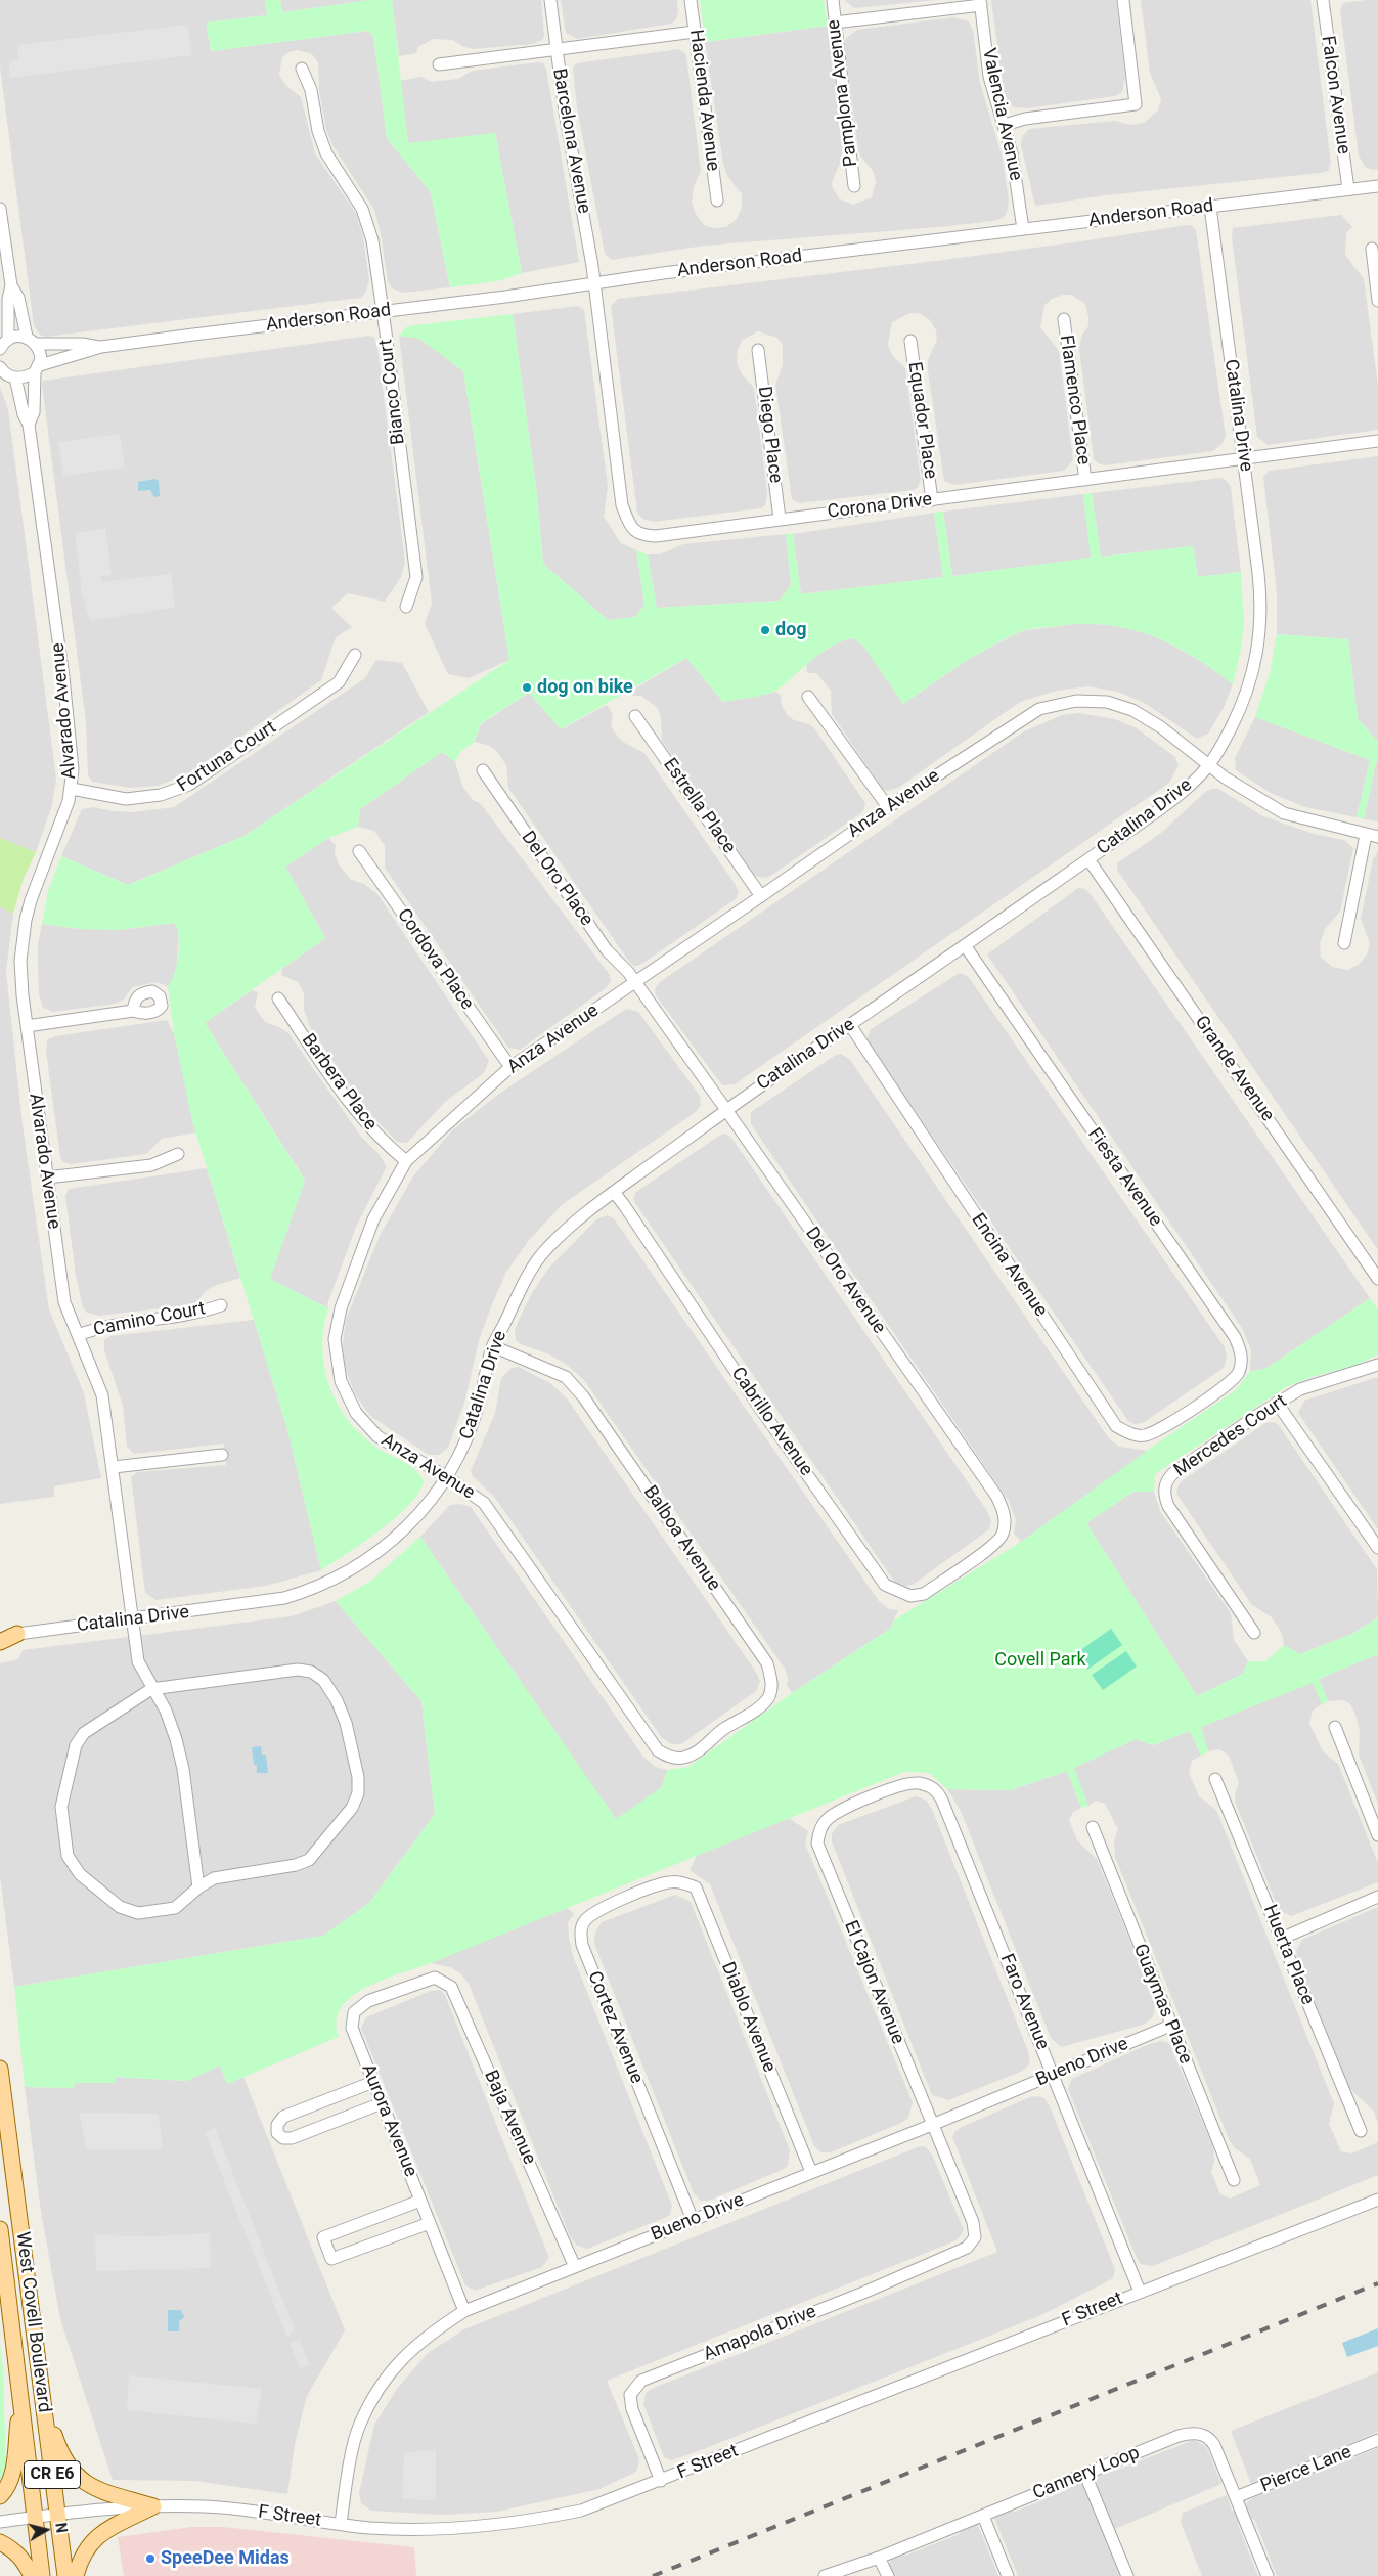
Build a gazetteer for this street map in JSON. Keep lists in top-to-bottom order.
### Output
{
  "streets": {
    "main road": ["West Covell Boulevard", "CR E6"],
    "street": [
      "Pamplona Avenue",
      "Falcon Avenue",
      "Hacienda Avenue",
      "Valencia Avenue",
      "Barcelona Avenue",
      "Anderson Road",
      "Bianco Court",
      "Flamenco Place",
      "Catalina Drive",
      "Equador Place",
      "Diego Place",
      "Corona Drive",
      "Alvarado Avenue",
      "Fortuna Court",
      "Anza Avenue",
      "Estrella Place",
      "Del Oro Place",
      "Cordova Place",
      "Grande Avenue",
      "Barbera Place",
      "Fiesta Avenue",
      "Encina Avenue",
      "Del Oro Avenue",
      "Camino Court",
      "Cabrillo Avenue",
      "Mercedes Court",
      "Balboa Avenue",
      "Huerta Place",
      "El Cajon Avenue",
      "Faro Avenue",
      "Guaymas Place",
      "Diablo Avenue",
      "Cortez Avenue",
      "Bueno Drive",
      "Baja Avenue",
      "Aurora Avenue",
      "F Street",
      "Amapola Drive",
      "Pierce Lane",
      "Cannery Loop"
    ]
  },
  "crossings": [
    ["Falcon Avenue", "Anderson Road"],
    ["Valencia Avenue", "Anderson Road"],
    ["Barcelona Avenue", "Anderson Road"],
    ["Barcelona Avenue", "Corona Drive"],
    ["Anderson Road", "Bianco Court"],
    ["Anderson Road", "Catalina Drive"],
    ["Anderson Road", "Corona Drive"],
    ["Anderson Road", "Alvarado Avenue"],
    ["Flamenco Place", "Corona Drive"],
    ["Catalina Drive", "Corona Drive"],
    ["Catalina Drive", "Alvarado Avenue"],
    ["Catalina Drive", "Anza Avenue"],
    ["Catalina Drive", "Grande Avenue"],
    ["Catalina Drive", "Fiesta Avenue"],
    ["Catalina Drive", "Encina Avenue"],
    ["Catalina Drive", "Del Oro Avenue"],
    ["Catalina Drive", "Cabrillo Avenue"],
    ["Catalina Drive", "Balboa Avenue"],
    ["Equador Place", "Corona Drive"],
    ["Diego Place", "Corona Drive"],
    ["Alvarado Avenue", "Fortuna Court"],
    ["Alvarado Avenue", "Camino Court"],
    ["Anza Avenue", "Estrella Place"],
    ["Anza Avenue", "Del Oro Place"],
    ["Anza Avenue", "Cordova Place"],
    ["Anza Avenue", "Barbera Place"],
    ["Anza Avenue", "Del Oro Avenue"],
    ["Anza Avenue", "Balboa Avenue"],
    ["Del Oro Place", "Del Oro Avenue"],
    ["Fiesta Avenue", "Encina Avenue"],
    ["Del Oro Avenue", "Cabrillo Avenue"],
    ["El Cajon Avenue", "Faro Avenue"],
    ["El Cajon Avenue", "Bueno Drive"],
    ["El Cajon Avenue", "Amapola Drive"],
    ["Faro Avenue", "Bueno Drive"],
    ["Faro Avenue", "F Street"],
    ["Guaymas Place", "Bueno Drive"],
    ["Diablo Avenue", "Cortez Avenue"],
    ["Diablo Avenue", "Bueno Drive"],
    ["Cortez Avenue", "Bueno Drive"],
    ["Bueno Drive", "Baja Avenue"],
    ["Bueno Drive", "Aurora Avenue"],
    ["Bueno Drive", "F Street"],
    ["Baja Avenue", "Aurora Avenue"],
    ["F Street", "West Covell Boulevard"],
    ["F Street", "Amapola Drive"],
    ["Pierce Lane", "Cannery Loop"]
  ],
  "parks": ["Covell Park"],
  "places": ["dog", "dog on bike", "SpeeDee Midas"],
  "north": "right"
}
